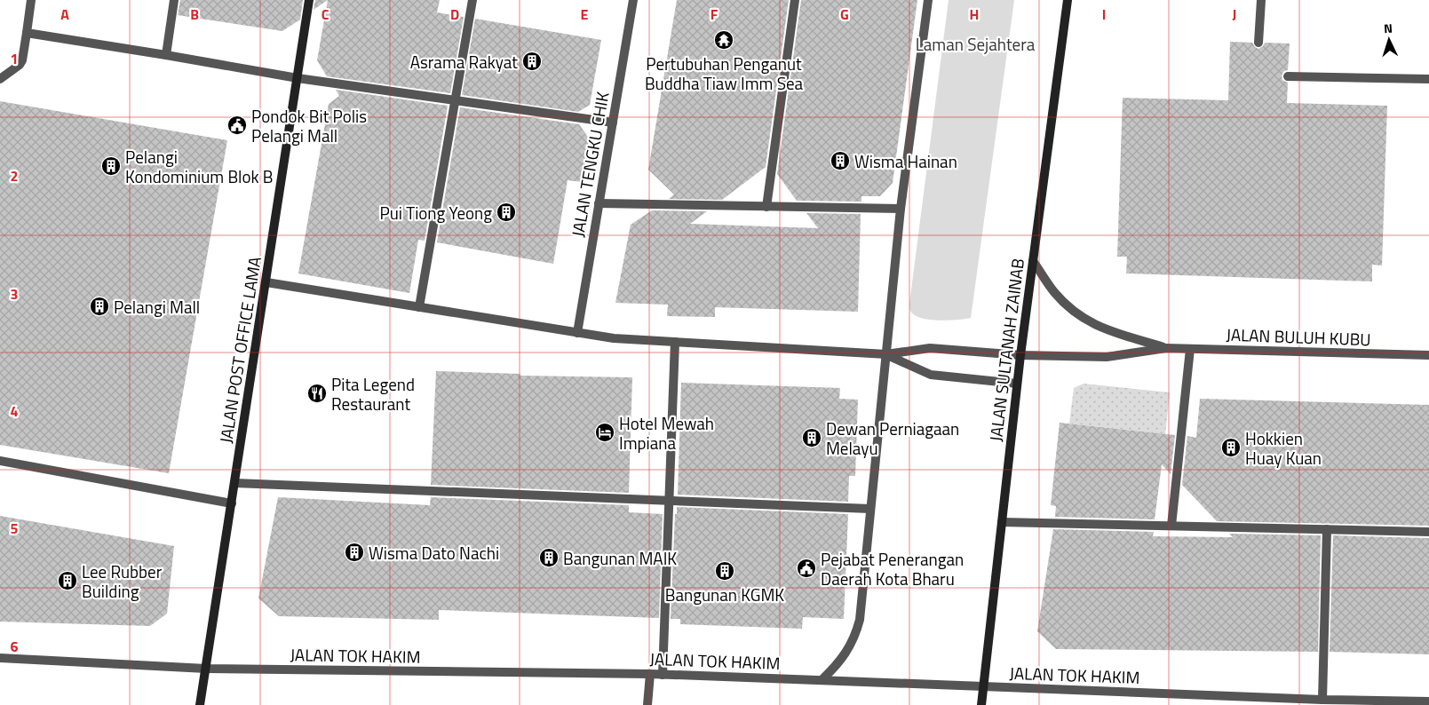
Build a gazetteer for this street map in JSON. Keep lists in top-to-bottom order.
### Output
{
  "streets": {
    "main road": ["JALAN POST OFFICE LAMA", "JALAN SULTANAH ZAINAB"],
    "street": ["JALAN TENGKU CHIK", "JALAN BULUH KUBU", "JALAN TOK HAKIM"]
  },
  "crossings": [
    ["JALAN BULUH KUBU", "JALAN SULTANAH ZAINAB"],
    ["JALAN POST OFFICE LAMA", "JALAN TOK HAKIM"],
    ["JALAN SULTANAH ZAINAB", "JALAN TOK HAKIM"]
  ],
  "parks": ["Laman Sejahtera"],
  "places": {
    "temple": ["Pertubuhan Penganut Buddha Tiaw Imm Sea"],
    "building": [
      "Asrama Rakyat",
      "Wisma Hainan",
      "Pelangi Kondominium Blok B",
      "Pui Tiong Yeong",
      "Pelangi Mall",
      "Dewan Perniagaan Melayu",
      "Hokkien Huay Kuan",
      "Wisma Dato Nachi",
      "Bangunan MAIK",
      "Bangunan KGMK",
      "Lee Rubber Building"
    ],
    "public building": ["Pondok Bit Polis Pelangi Mall", "Pejabat Penerangan Daerah Kota Bharu"],
    "restaurant": ["Pita Legend Restaurant"],
    "hotel": ["Hotel Mewah Impiana"]
  },
  "north": "top",
  "grid": {
    "columns": [
      "A",
      "B",
      "C",
      "D",
      "E",
      "F",
      "G",
      "H",
      "I",
      "J"
    ],
    "rows": [
      "1",
      "2",
      "3",
      "4",
      "5",
      "6"
    ]
  }
}
